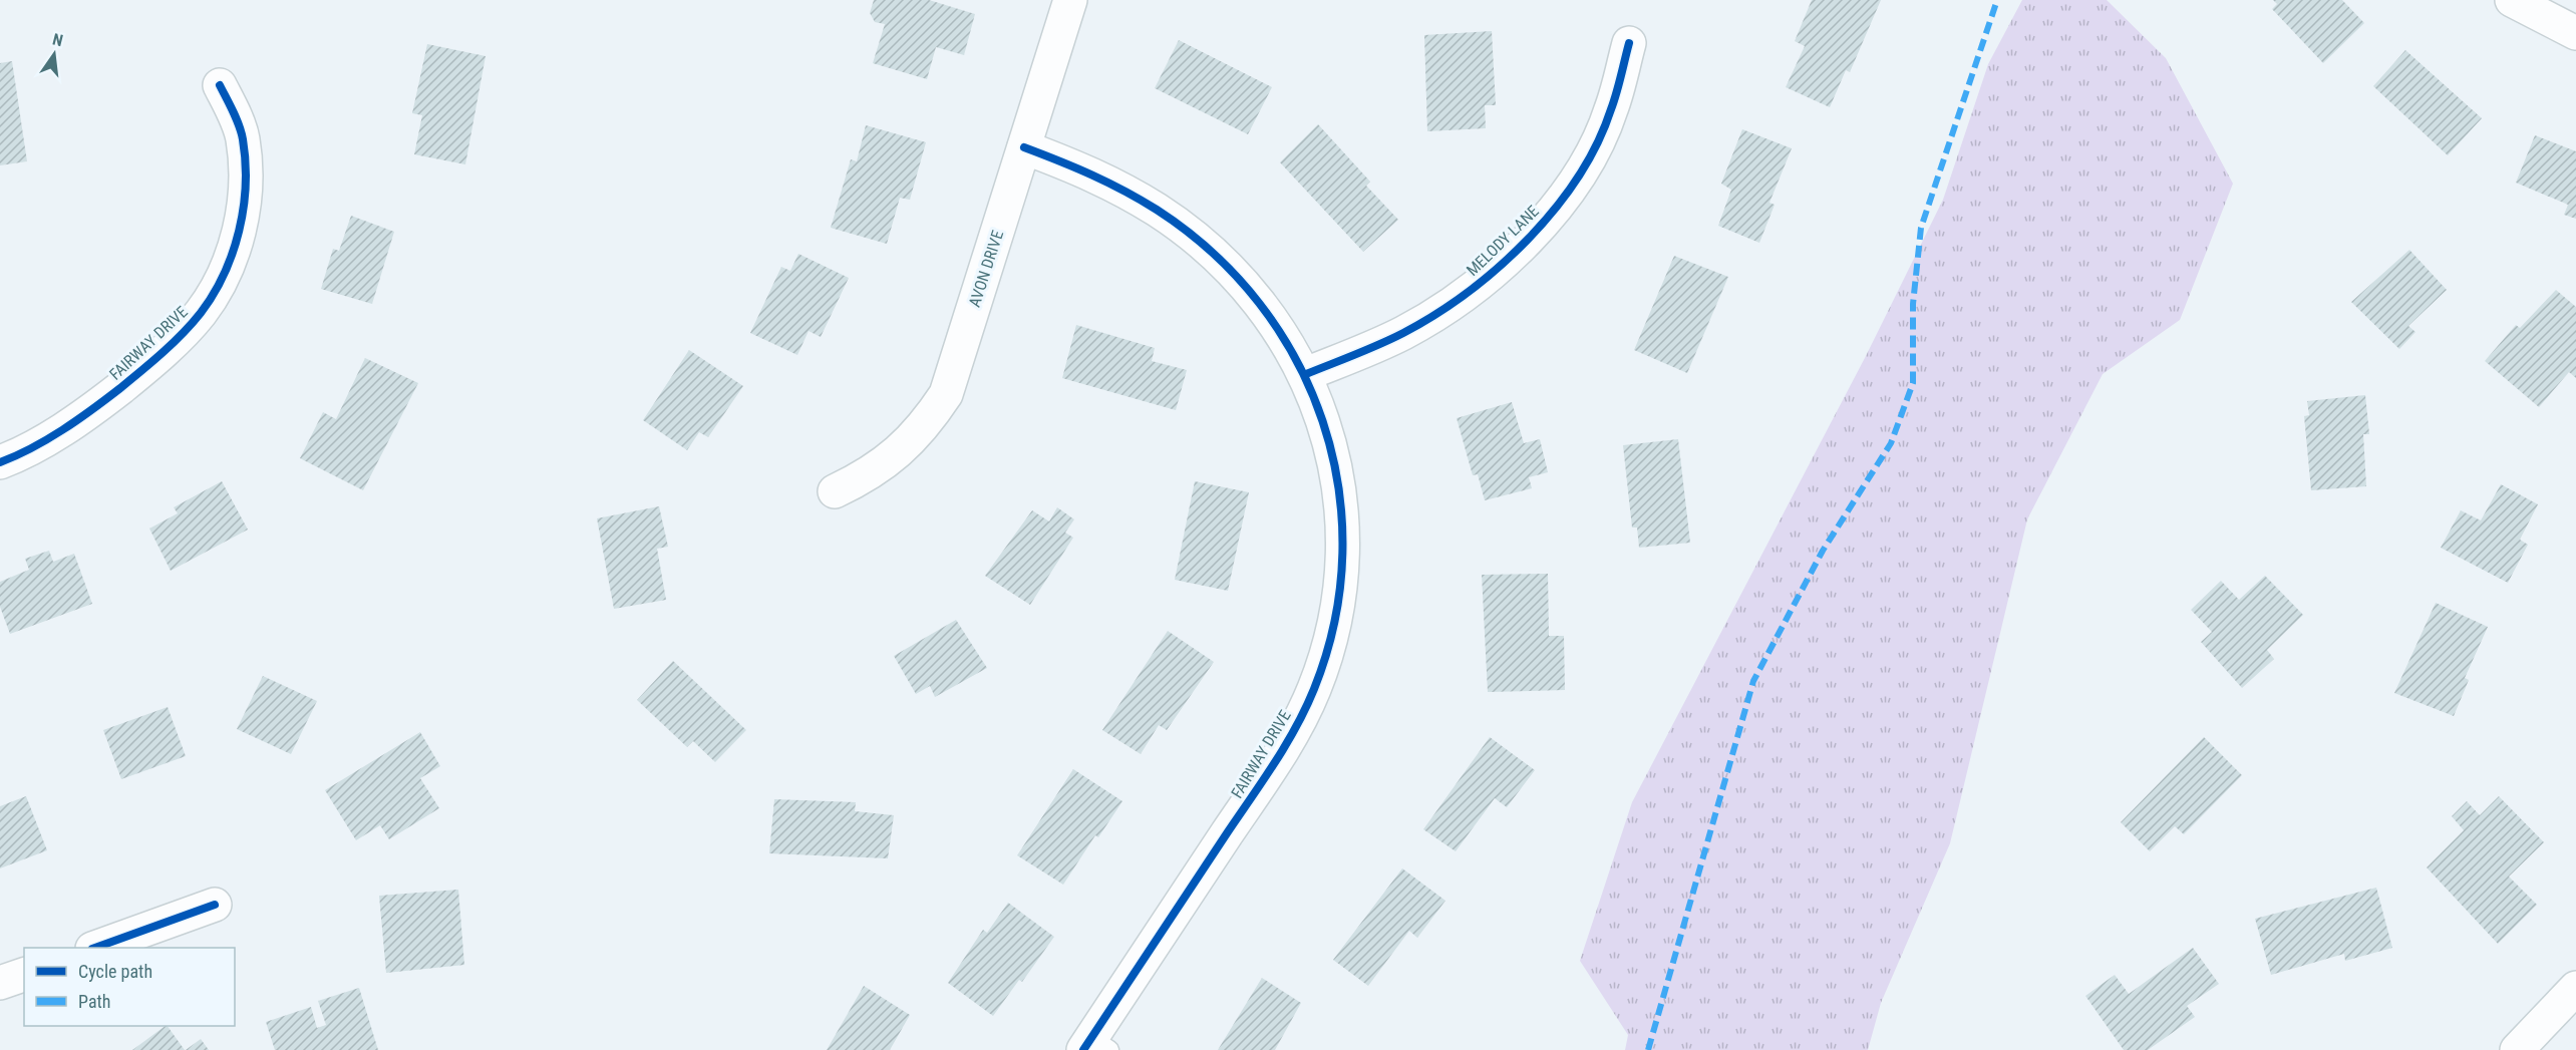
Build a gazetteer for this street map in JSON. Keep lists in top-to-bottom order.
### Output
{
  "streets": {
    "street": ["MELODY LANE", "AVON DRIVE", "FAIRWAY DRIVE"]
  },
  "crossings": [
    ["MELODY LANE", "FAIRWAY DRIVE"],
    ["AVON DRIVE", "FAIRWAY DRIVE"]
  ],
  "legend": ["Cycle path", "Path"],
  "north": "top"
}
